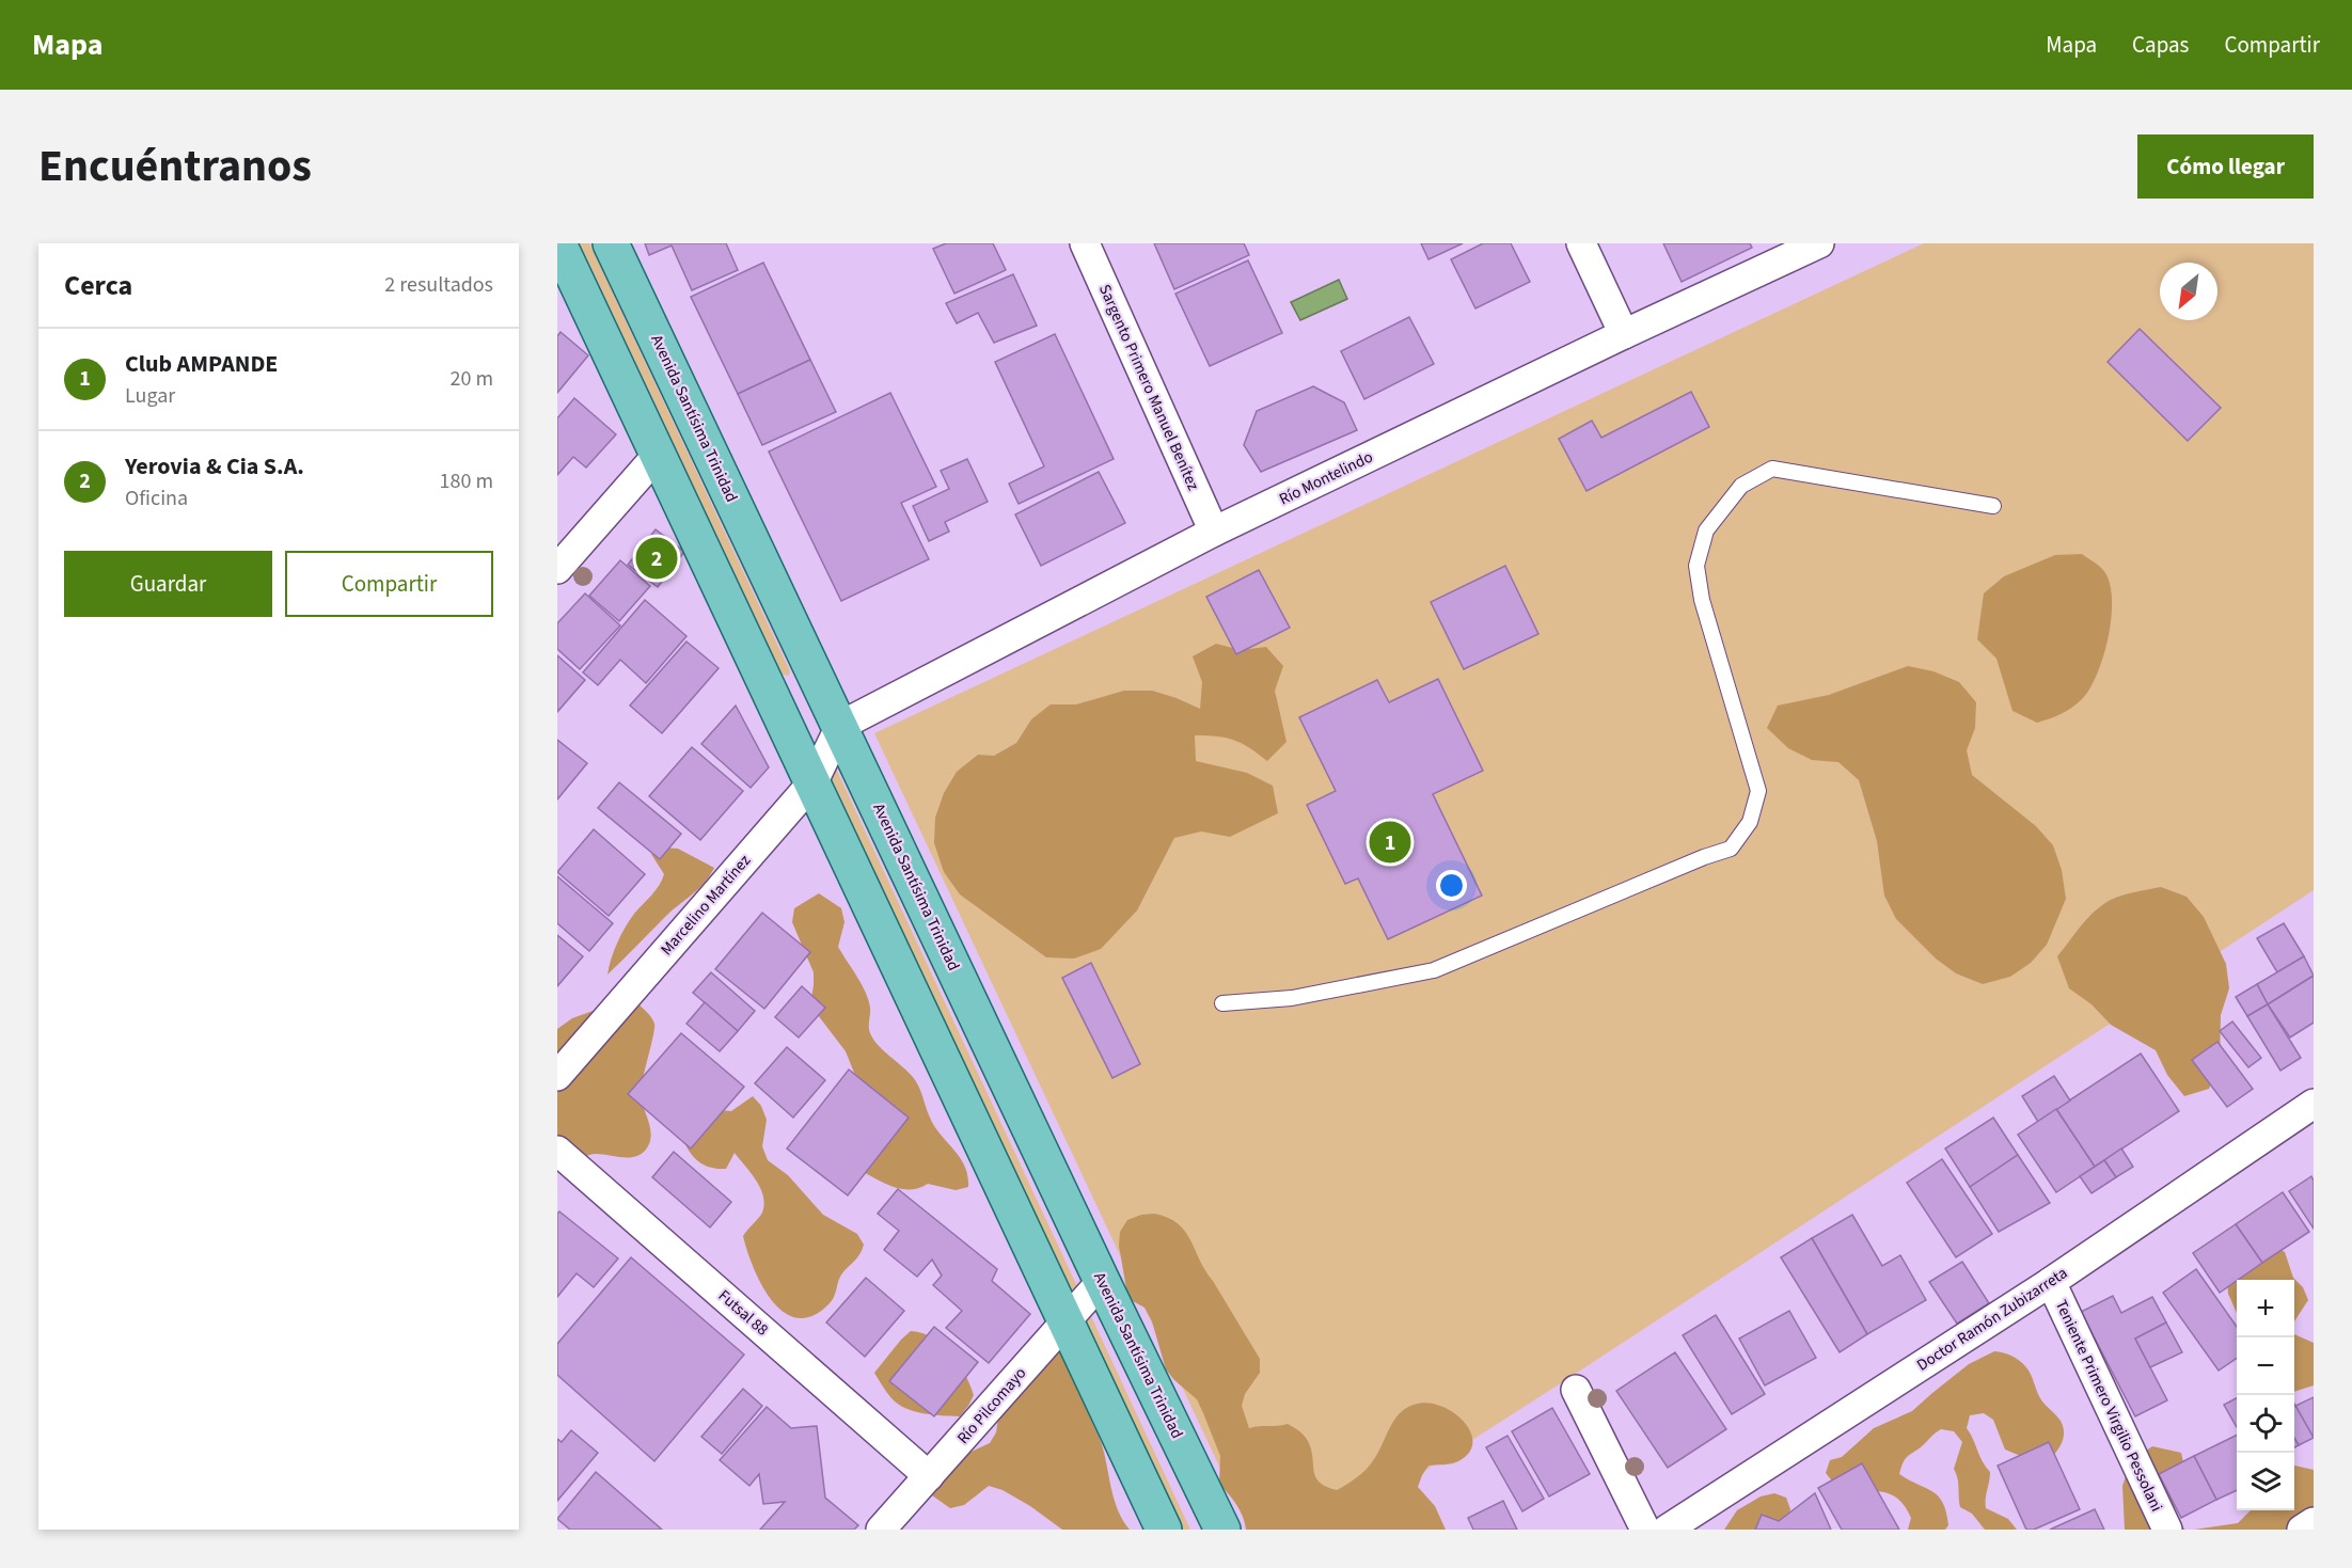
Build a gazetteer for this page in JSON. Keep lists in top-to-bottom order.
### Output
{
  "streets": {
    "main road": ["Avenida Santísima Trinidad"],
    "street": [
      "Sargento Primero Manuel Benítez",
      "Río Montelindo",
      "Marcelino Martínez",
      "Futsal 88",
      "Doctor Ramón Zubizarreta",
      "Río Pilcomayo",
      "Teniente Primero Virgilio Pessolani"
    ]
  },
  "crossings": [
    ["Sargento Primero Manuel Benítez", "Río Montelindo"],
    ["Avenida Santísima Trinidad", "Río Montelindo"],
    ["Avenida Santísima Trinidad", "Marcelino Martínez"],
    ["Avenida Santísima Trinidad", "Río Pilcomayo"],
    ["Río Montelindo", "Marcelino Martínez"],
    ["Futsal 88", "Río Pilcomayo"],
    ["Doctor Ramón Zubizarreta", "Teniente Primero Virgilio Pessolani"]
  ],
  "north": "bottom left",
  "page": {
    "header": "Mapa",
    "nav": ["Mapa", "Capas", "Compartir"],
    "title": "Encuéntranos",
    "buttons": [
      "Cómo llegar",
      ["Guardar", "Compartir"]
    ],
    "heading": ["Cerca", "2 resultados"],
    "list": [
      {
        "mark": "1",
        "name": "Club AMPANDE",
        "note": "Lugar",
        "value": "20 m"
      },
      {
        "mark": "2",
        "name": "Yerovia & Cia S.A.",
        "note": "Oficina",
        "value": "180 m"
      }
    ],
    "pins": ["2", "1"],
    "map_buttons": ["+", "−"]
  }
}
